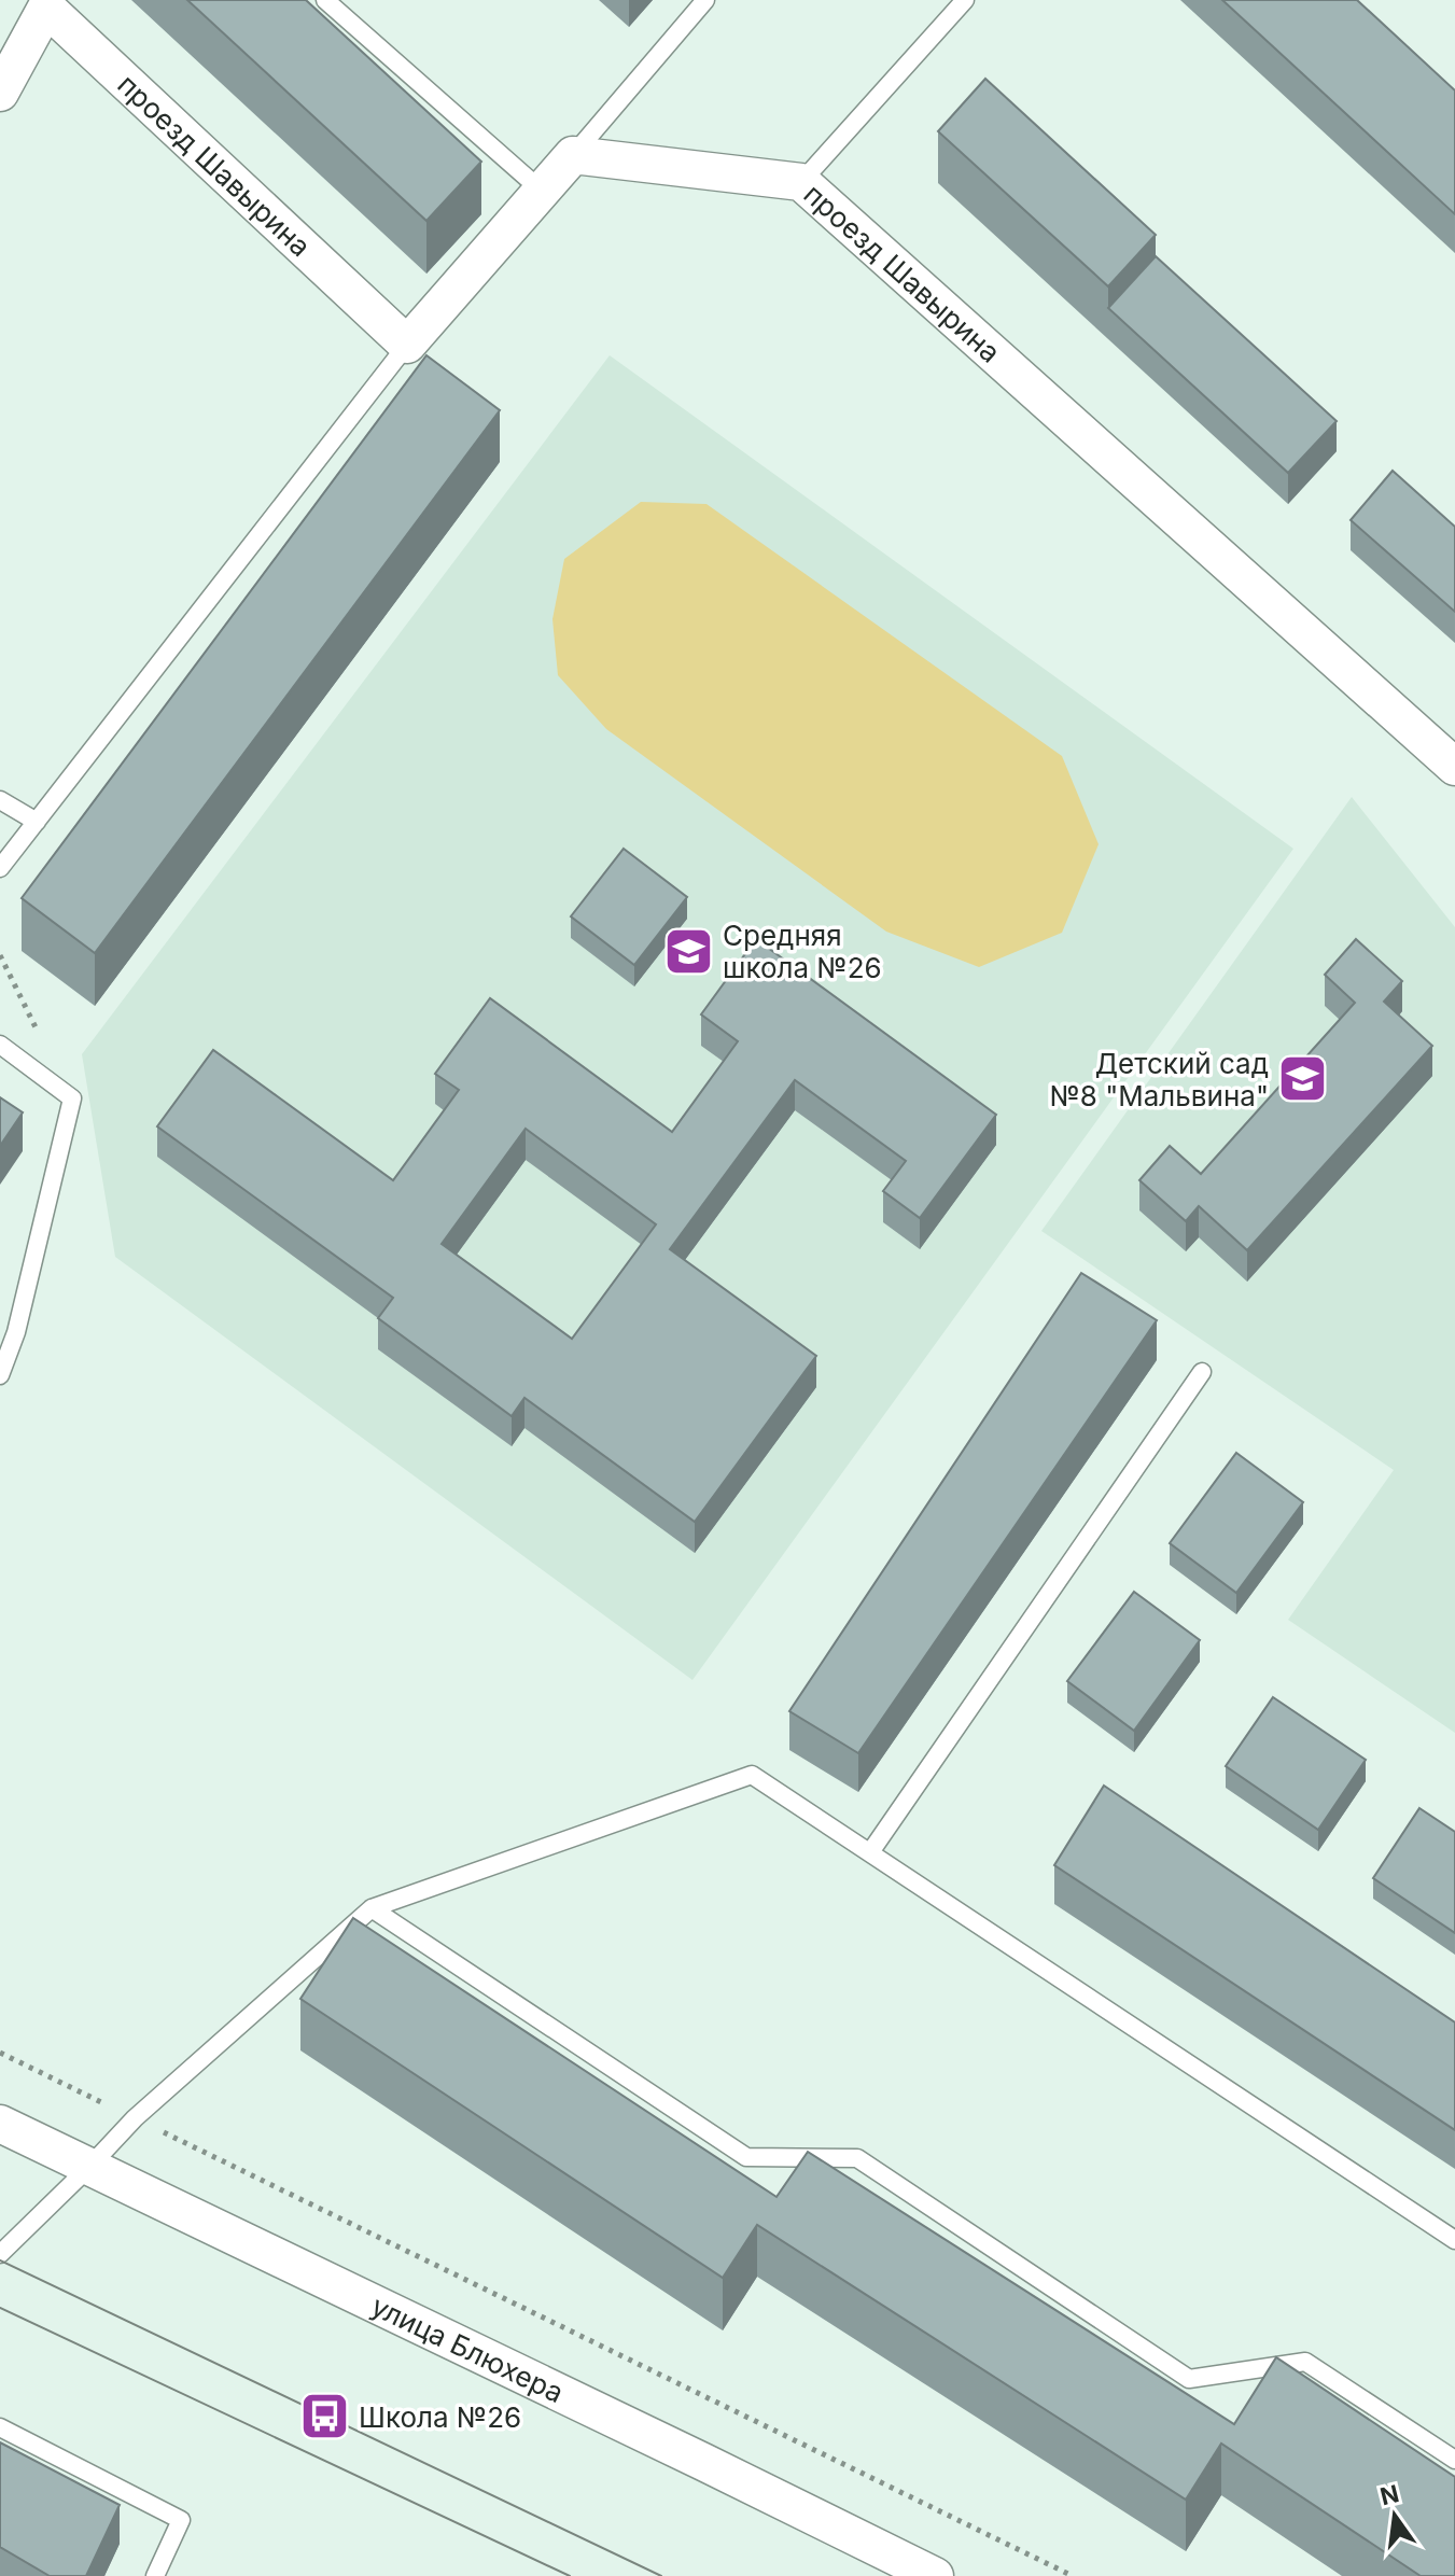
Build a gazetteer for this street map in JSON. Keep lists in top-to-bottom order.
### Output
{
  "streets": {
    "street": ["проезд Шавырина", "улица Блюхера"]
  },
  "places": {
    "school or university": ["Средняя школа №26", "Детский сад №8 \"Мальвина\""],
    "bus stop": ["Школа №26"]
  },
  "north": "top"
}
